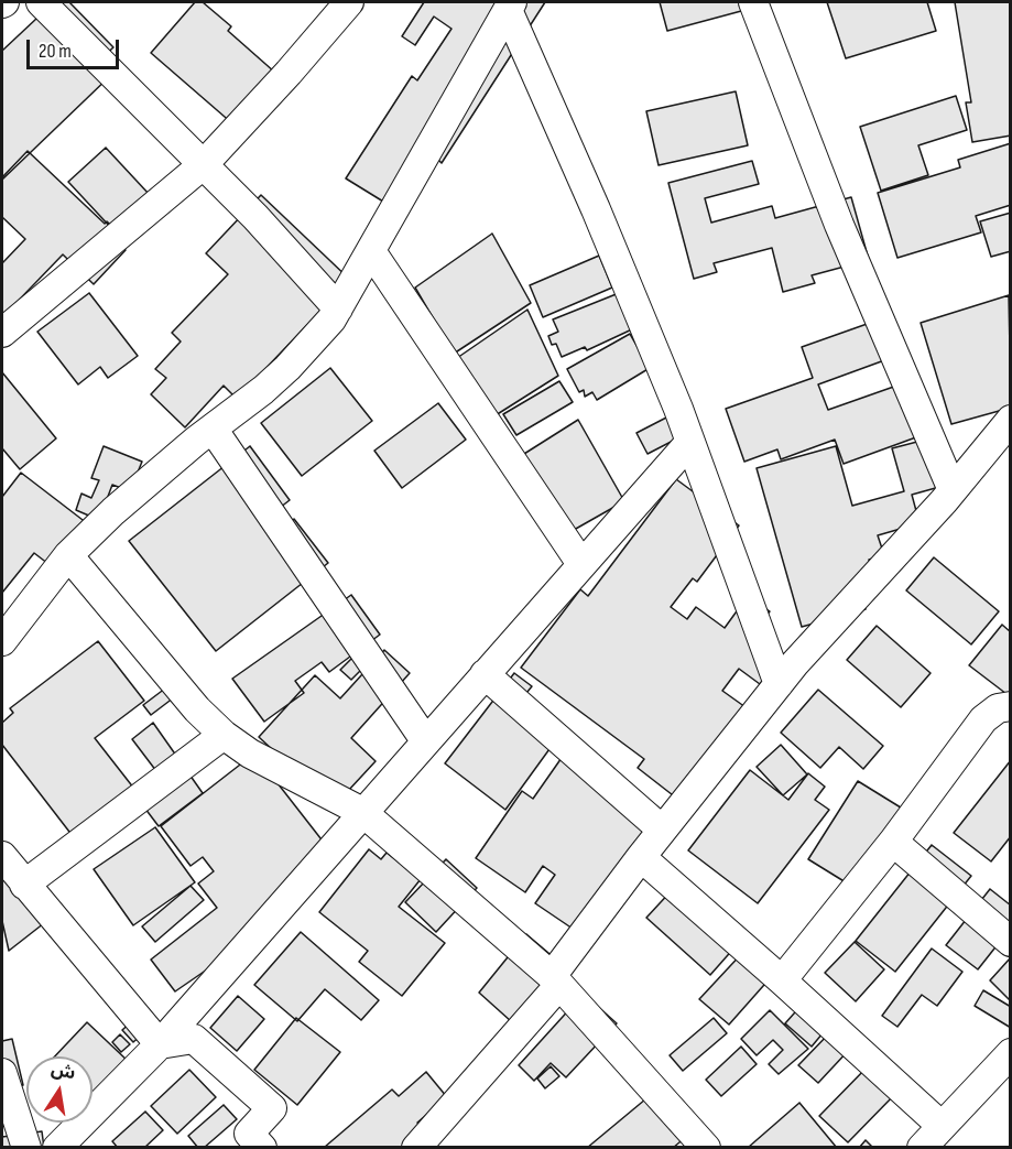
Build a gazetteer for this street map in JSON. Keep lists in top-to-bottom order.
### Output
{
  "scale_bar": "20 m",
  "north": "top"
}
